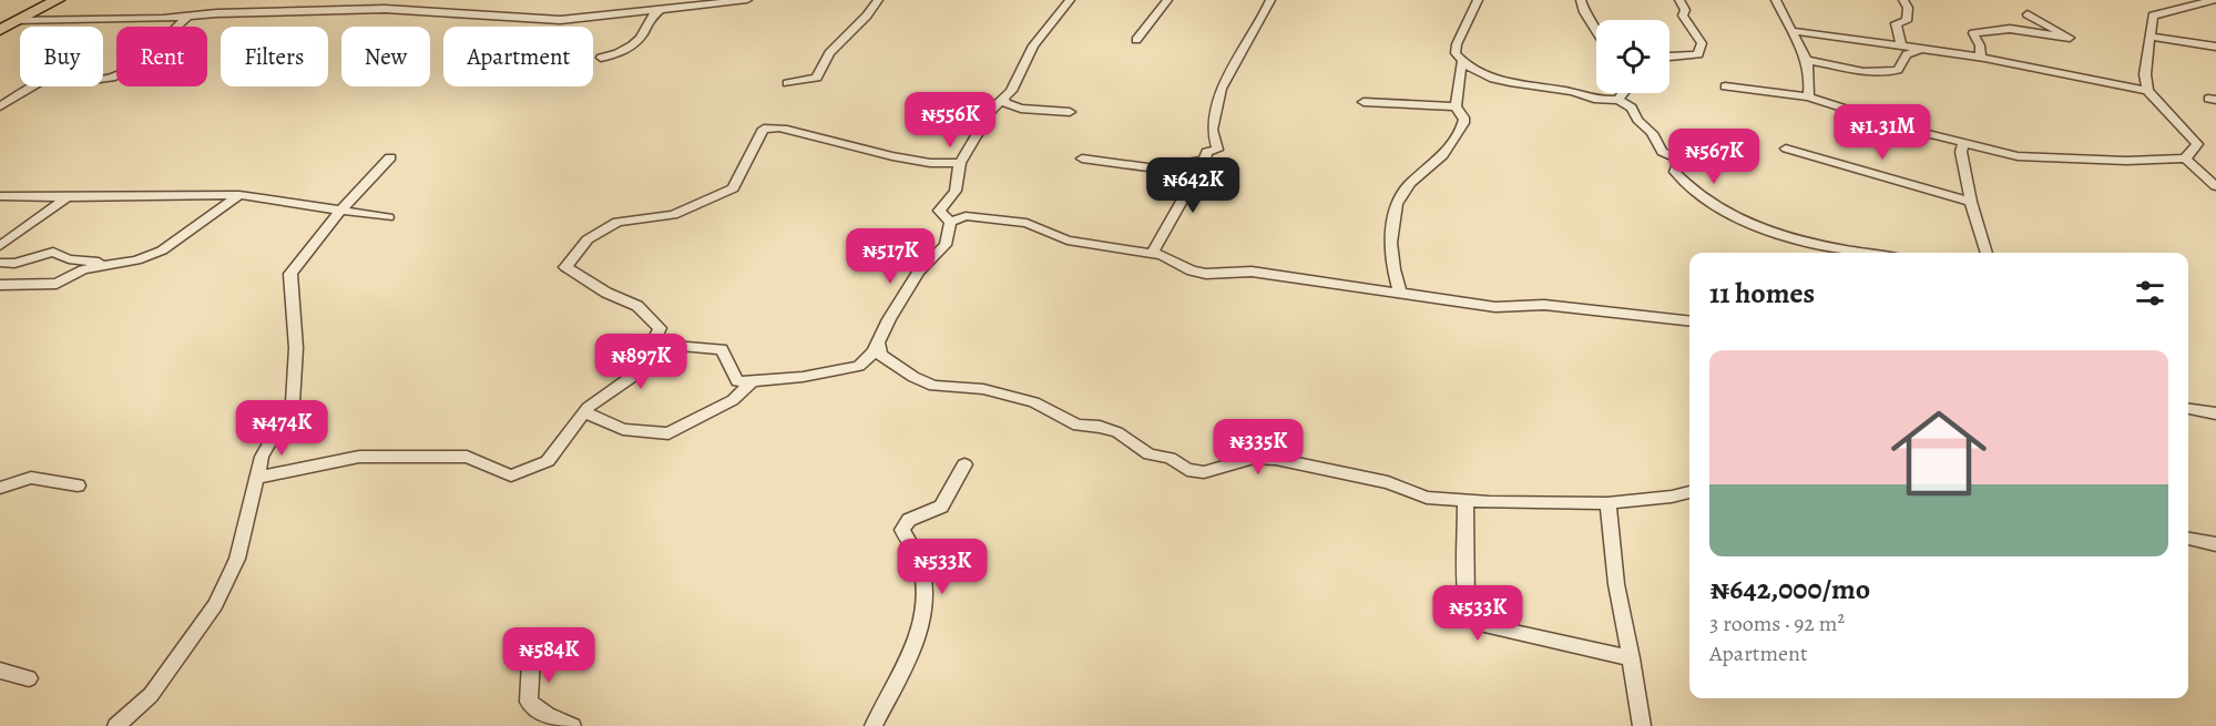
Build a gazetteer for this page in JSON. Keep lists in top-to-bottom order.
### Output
{
  "page": {
    "chip": [
      "Buy",
      "Rent",
      "Filters",
      "New",
      "Apartment"
    ],
    "price": [
      "₦556K",
      "₦1.31M",
      "₦567K",
      "₦642K",
      "₦517K",
      "₦897K",
      "₦474K",
      "₦335K",
      "₦533K",
      "₦533K",
      "₦584K"
    ],
    "heading": "11 homes",
    "list": [
      {
        "name": "₦642,000/mo",
        "note": "3 rooms · 92 m² · Apartment"
      }
    ]
  }
}
